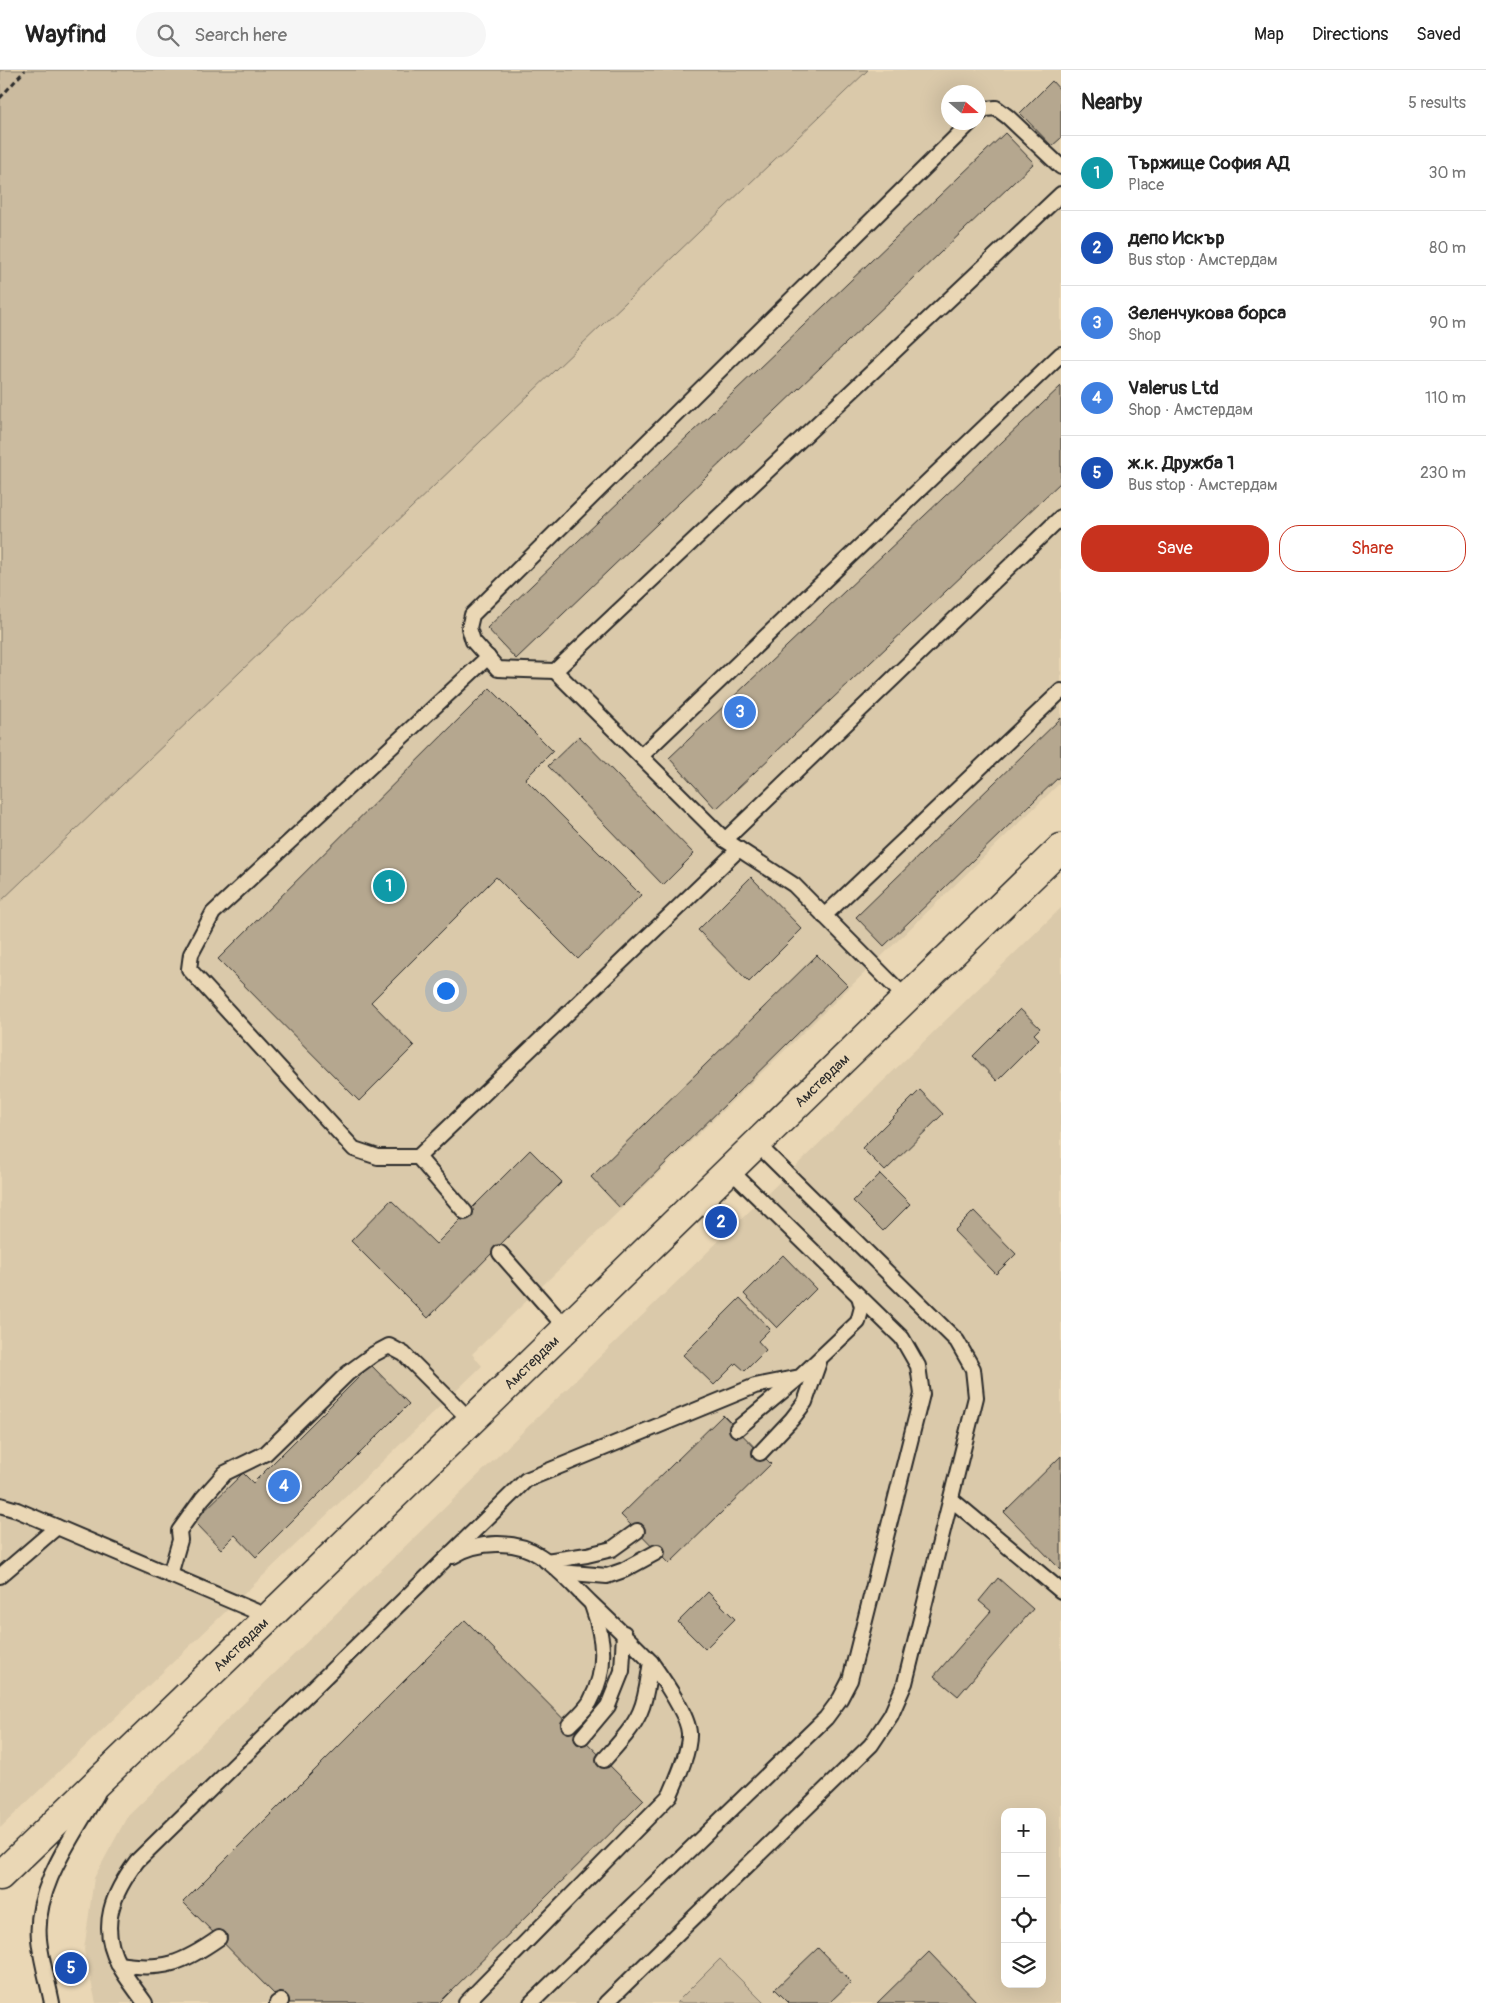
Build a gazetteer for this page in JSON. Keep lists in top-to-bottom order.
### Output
{
  "streets": {
    "street": ["Амстердам"]
  },
  "north": "right",
  "page": {
    "header": "Wayfind",
    "search": "Search here",
    "nav": ["Map", "Directions", "Saved"],
    "heading": ["Nearby", "5 results"],
    "list": [
      {
        "mark": "1",
        "name": "Тържище София АД",
        "note": "Place",
        "value": "30 m"
      },
      {
        "mark": "2",
        "name": "депо Искър",
        "note": "Bus stop · Амстердам",
        "value": "80 m"
      },
      {
        "mark": "3",
        "name": "Зеленчукова борса",
        "note": "Shop",
        "value": "90 m"
      },
      {
        "mark": "4",
        "name": "Valerus Ltd",
        "note": "Shop · Амстердам",
        "value": "110 m"
      },
      {
        "mark": "5",
        "name": "ж.к. Дружба 1",
        "note": "Bus stop · Амстердам",
        "value": "230 m"
      }
    ],
    "buttons": ["Save", "Share"],
    "pins": [
      "3",
      "1",
      "2",
      "4",
      "5"
    ],
    "map_buttons": ["+", "−"]
  }
}
